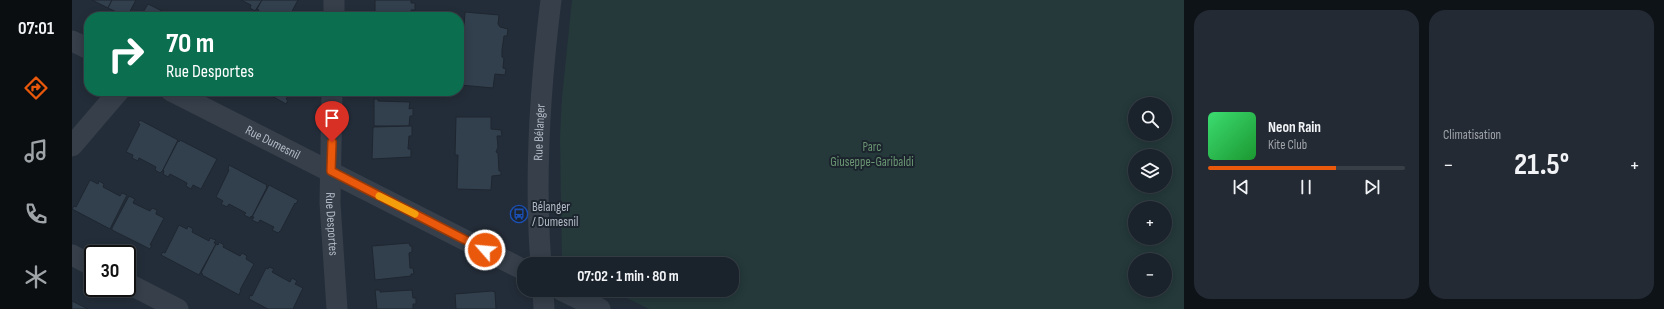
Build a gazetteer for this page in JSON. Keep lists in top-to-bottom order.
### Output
{
  "streets": {
    "street": ["Rue Bélanger", "Rue Dumesnil", "Rue Desportes"]
  },
  "crossings": [
    ["Rue Dumesnil", "Rue Desportes"]
  ],
  "parks": ["Parc Giuseppe-Garibaldi"],
  "places": {
    "bus stop": ["Bélanger / Dumesnil"]
  },
  "page": {
    "tabs": "07:01",
    "tile": "Climatisation",
    "turn": ["70 m", "Rue Desportes"],
    "map_buttons": ["+", "−"],
    "song": ["Neon Rain", "Kite Club"],
    "heat": ["−", "21.5°", "+"],
    "limit": "30",
    "trip": "07:02 · 1 min · 80 m"
  }
}
